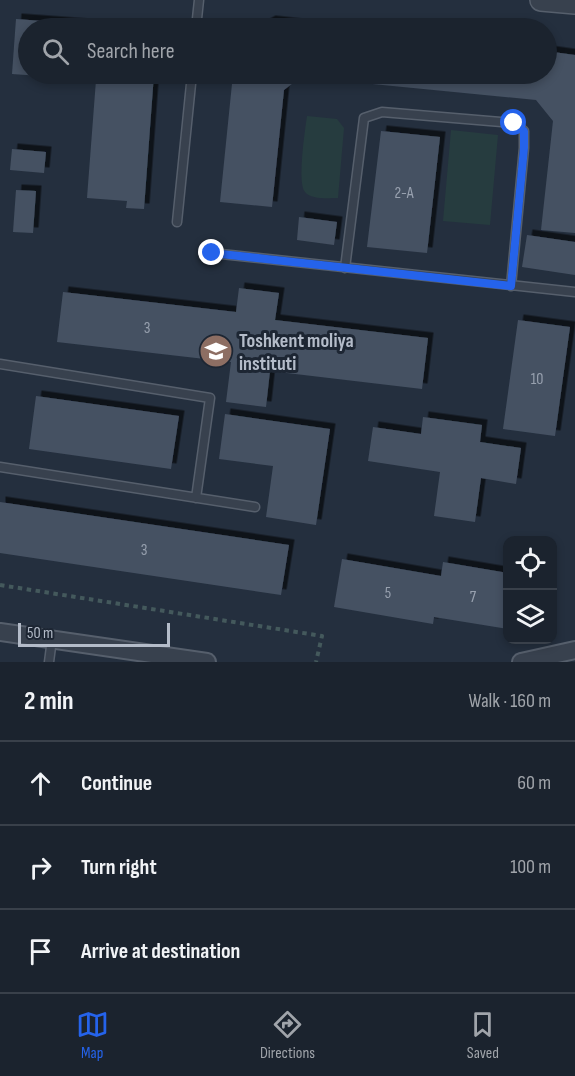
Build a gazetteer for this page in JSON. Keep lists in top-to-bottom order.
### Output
{
  "places": {
    "school or university": ["Toshkent moliya instituti"]
  },
  "house_numbers": [
    "2-A",
    "3",
    "10",
    "3",
    "5",
    "7"
  ],
  "scale_bar": "50 m",
  "page": {
    "search": "Search here",
    "scale": "50 m",
    "heading": ["2 min", "Walk · 160 m"],
    "list": [
      ["Continue", "60 m"],
      ["Turn right", "100 m"],
      "Arrive at destination"
    ],
    "nav": ["Map", "Directions", "Saved"]
  }
}
